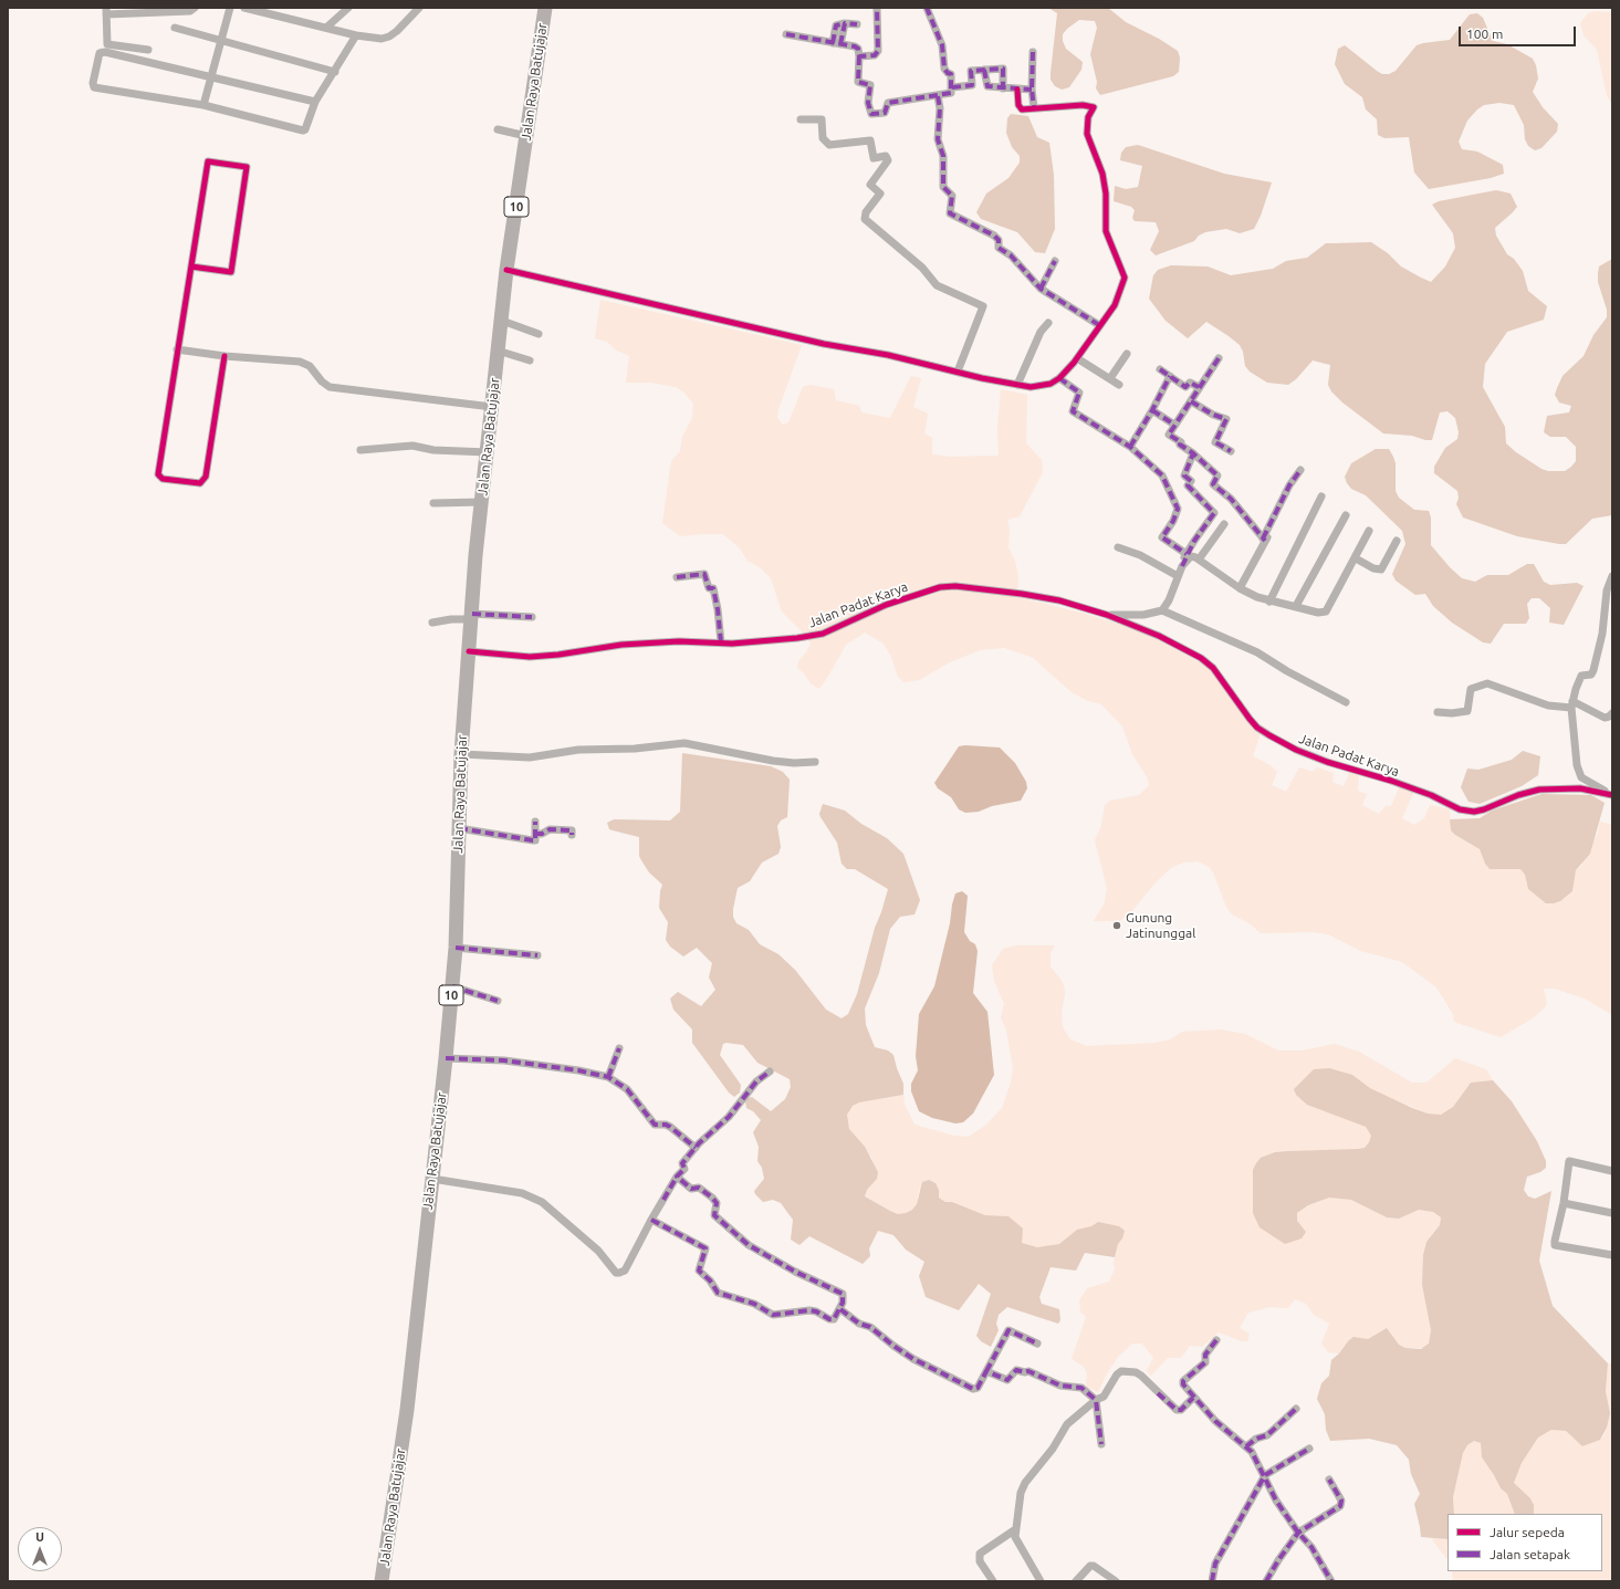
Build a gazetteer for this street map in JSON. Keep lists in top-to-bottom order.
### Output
{
  "streets": {
    "highway": ["Jalan Raya Batujajar", "10"],
    "street": ["Jalan Padat Karya"]
  },
  "crossings": [
    ["Jalan Raya Batujajar", "Jalan Padat Karya"]
  ],
  "places": ["Gunung Jatinunggal"],
  "legend": ["Jalur sepeda", "Jalan setapak"],
  "scale_bar": "100 m",
  "north": "top"
}
